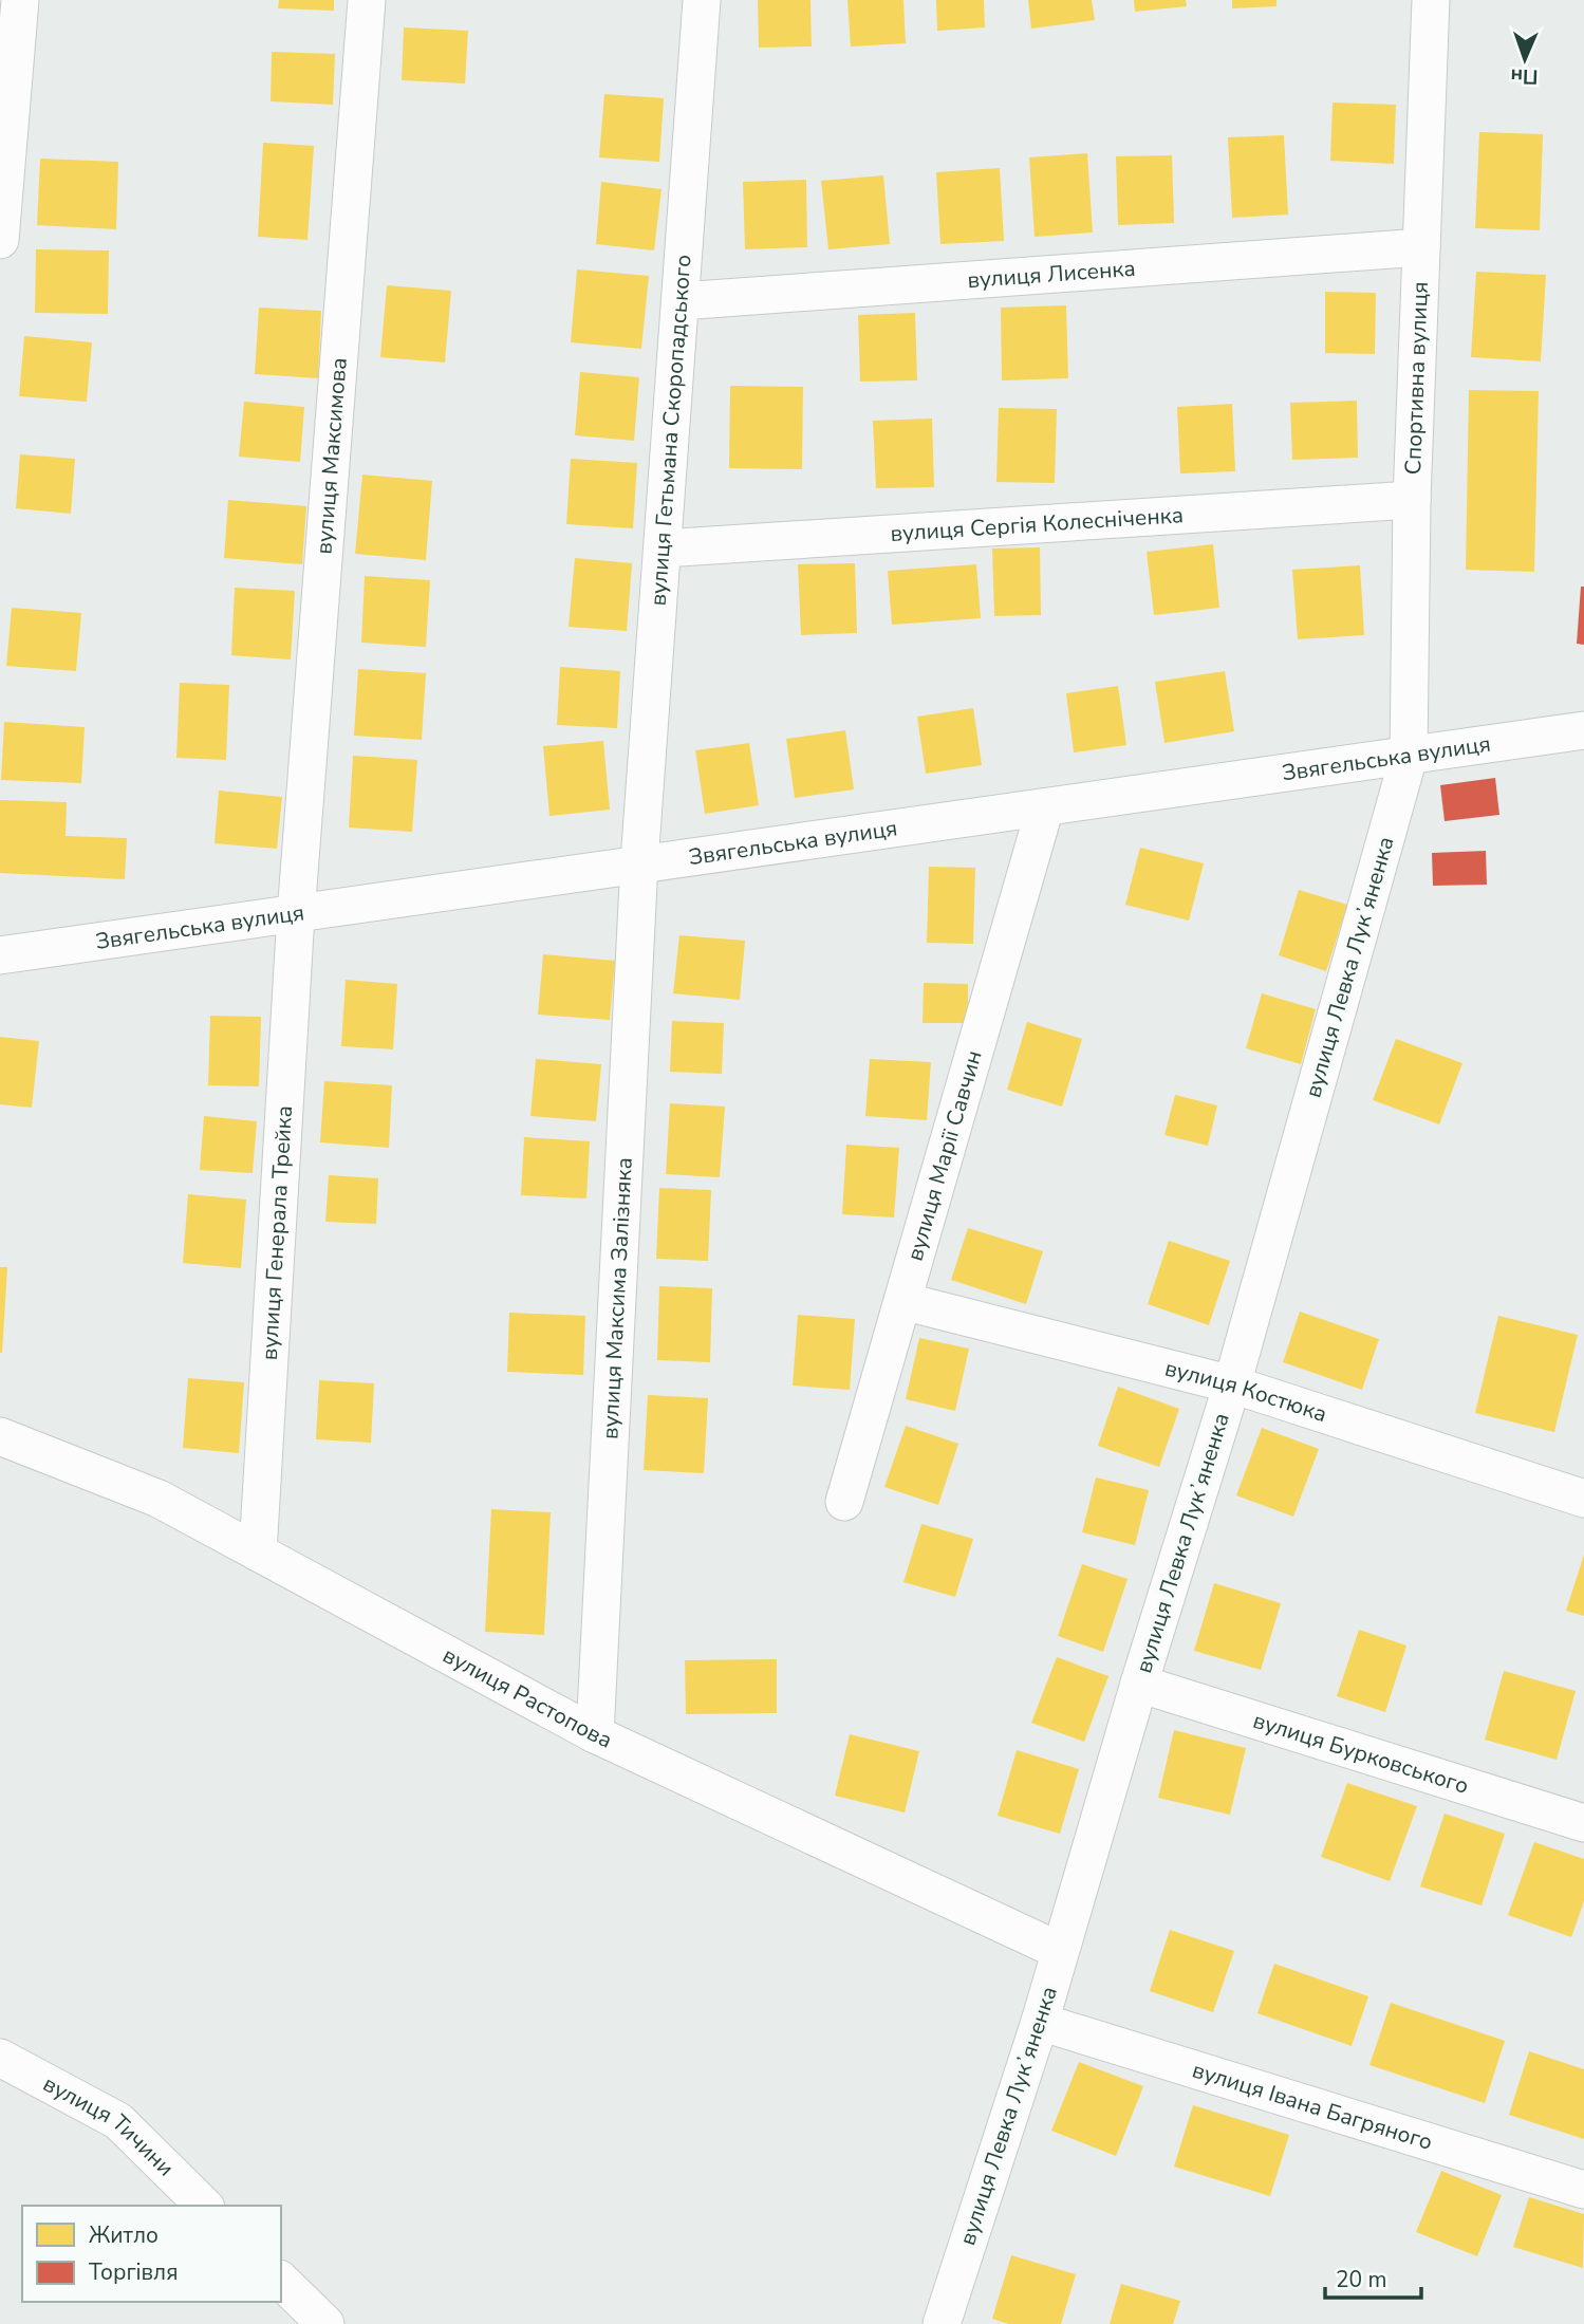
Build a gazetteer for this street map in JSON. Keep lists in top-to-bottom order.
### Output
{
  "streets": {
    "street": [
      "вулиця Лисенка",
      "Спортивна вулиця",
      "вулиця Гетьмана Скоропадського",
      "вулиця Максимова",
      "вулиця Сергія Колесніченка",
      "Звягельська вулиця",
      "вулиця Левка Лукʼяненка",
      "вулиця Марії Савчин",
      "вулиця Генерала Трейка",
      "вулиця Максима Залізняка",
      "вулиця Костюка",
      "вулиця Растопова",
      "вулиця Бурковського",
      "вулиця Івана Багряного",
      "вулиця Тичини"
    ]
  },
  "crossings": [
    ["вулиця Лисенка", "Спортивна вулиця"],
    ["вулиця Лисенка", "вулиця Гетьмана Скоропадського"],
    ["Спортивна вулиця", "вулиця Сергія Колесніченка"],
    ["Спортивна вулиця", "Звягельська вулиця"],
    ["Спортивна вулиця", "вулиця Левка Лукʼяненка"],
    ["вулиця Гетьмана Скоропадського", "вулиця Сергія Колесніченка"],
    ["вулиця Гетьмана Скоропадського", "Звягельська вулиця"],
    ["вулиця Гетьмана Скоропадського", "вулиця Максима Залізняка"],
    ["вулиця Максимова", "Звягельська вулиця"],
    ["вулиця Максимова", "вулиця Генерала Трейка"],
    ["Звягельська вулиця", "вулиця Левка Лукʼяненка"],
    ["Звягельська вулиця", "вулиця Марії Савчин"],
    ["Звягельська вулиця", "вулиця Генерала Трейка"],
    ["Звягельська вулиця", "вулиця Максима Залізняка"],
    ["вулиця Левка Лукʼяненка", "вулиця Костюка"],
    ["вулиця Левка Лукʼяненка", "вулиця Растопова"],
    ["вулиця Левка Лукʼяненка", "вулиця Бурковського"],
    ["вулиця Левка Лукʼяненка", "вулиця Івана Багряного"],
    ["вулиця Марії Савчин", "вулиця Костюка"],
    ["вулиця Генерала Трейка", "вулиця Растопова"],
    ["вулиця Максима Залізняка", "вулиця Растопова"]
  ],
  "legend": ["Житло", "Торгівля"],
  "scale_bar": "20 m",
  "north": "bottom"
}
